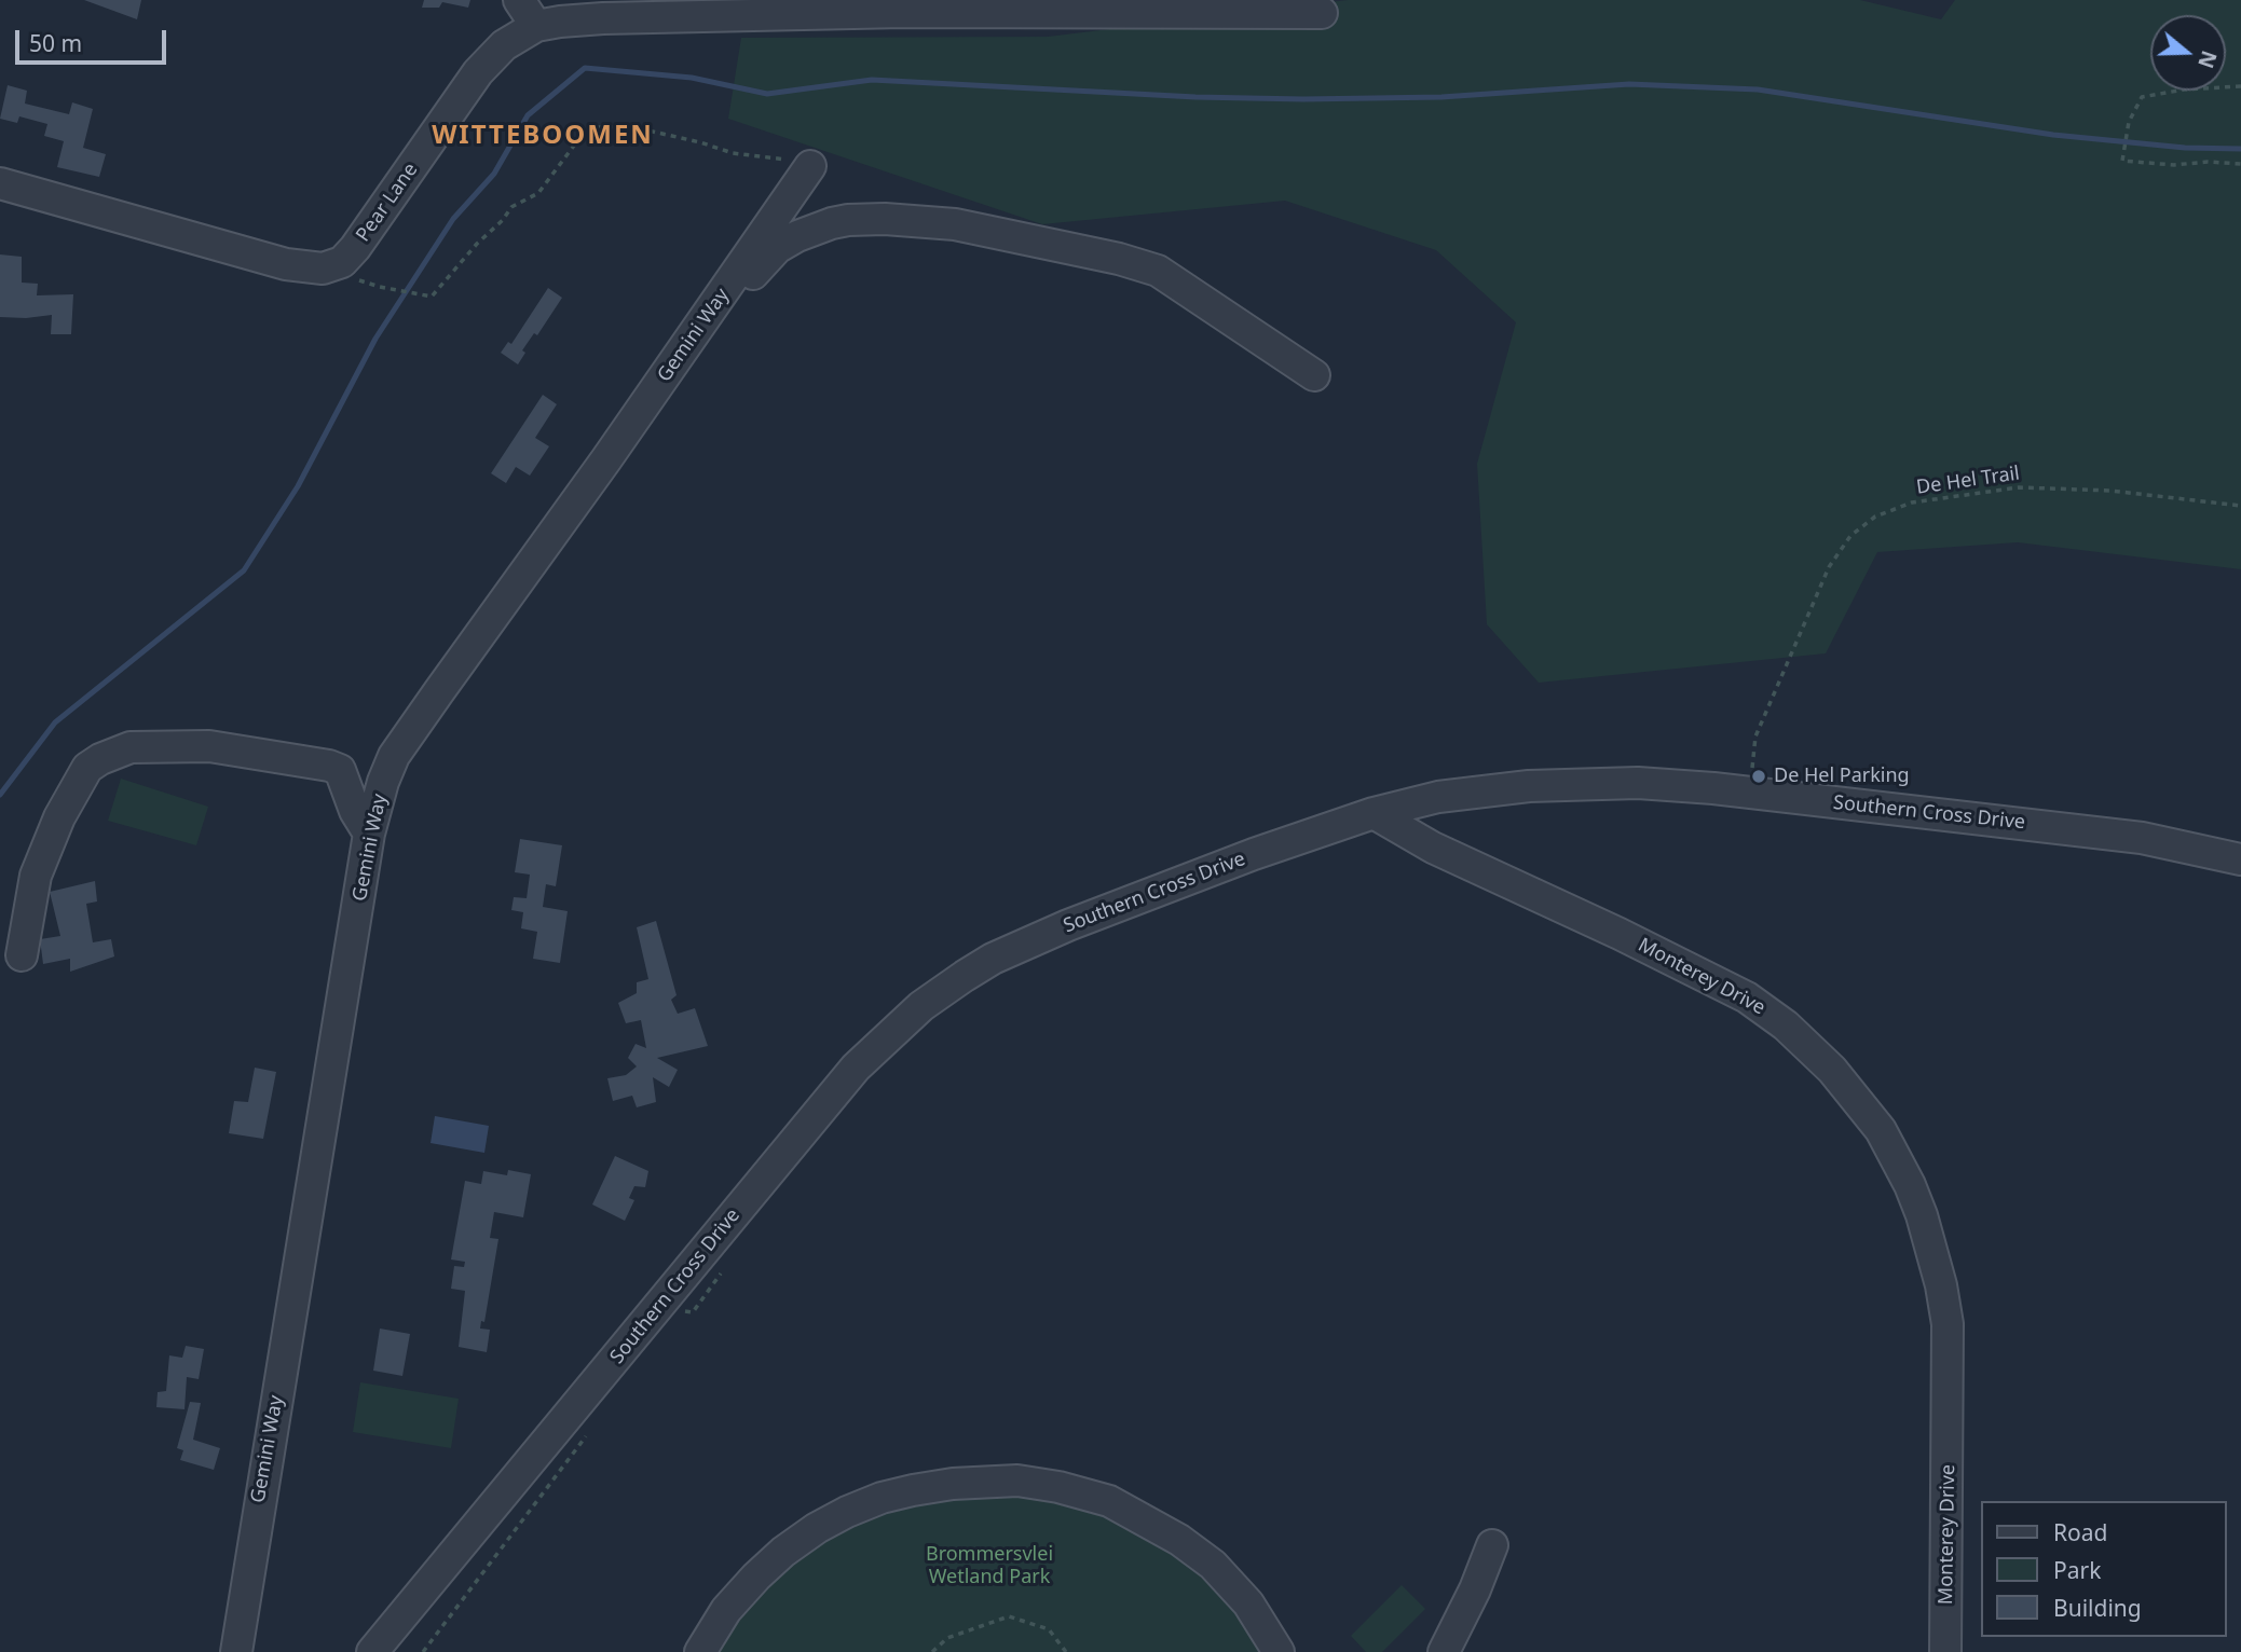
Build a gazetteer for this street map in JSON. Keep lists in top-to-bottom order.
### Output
{
  "streets": {
    "street": [
      "Pear Lane",
      "Gemini Way",
      "Southern Cross Drive",
      "Monterey Drive"
    ],
    "path": ["De Hel Trail"]
  },
  "crossings": [
    ["De Hel Trail", "Southern Cross Drive"],
    ["Southern Cross Drive", "Monterey Drive"]
  ],
  "districts": ["WITTEBOOMEN"],
  "parks": ["Brommersvlei Wetland Park"],
  "places": ["De Hel Parking"],
  "legend": ["Road", "Park", "Building"],
  "scale_bar": "50 m",
  "north": "right"
}
